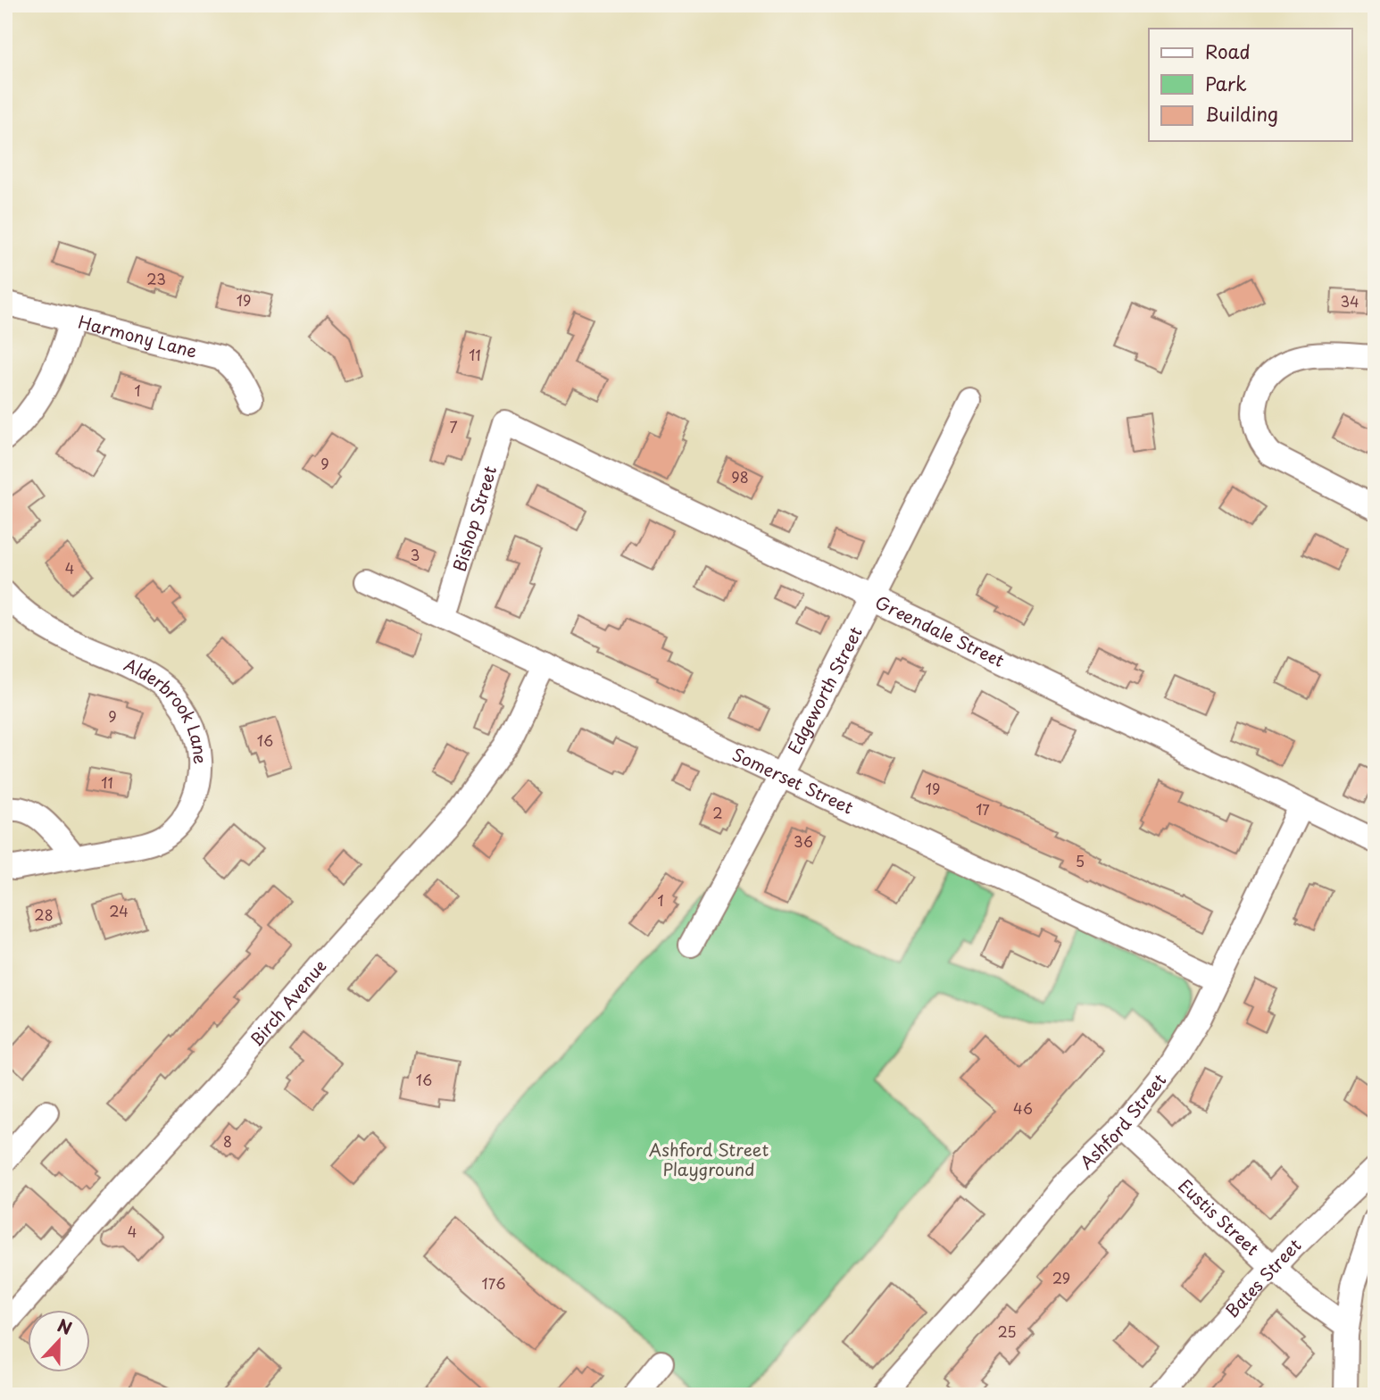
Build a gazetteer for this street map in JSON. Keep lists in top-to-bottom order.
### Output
{
  "streets": {
    "street": [
      "Harmony Lane",
      "Bishop Street",
      "Greendale Street",
      "Edgeworth Street",
      "Alderbrook Lane",
      "Somerset Street",
      "Birch Avenue",
      "Ashford Street",
      "Eustis Street",
      "Bates Street"
    ]
  },
  "crossings": [
    ["Bishop Street", "Greendale Street"],
    ["Bishop Street", "Somerset Street"],
    ["Greendale Street", "Edgeworth Street"],
    ["Greendale Street", "Ashford Street"],
    ["Edgeworth Street", "Somerset Street"],
    ["Somerset Street", "Birch Avenue"],
    ["Somerset Street", "Ashford Street"],
    ["Ashford Street", "Eustis Street"],
    ["Eustis Street", "Bates Street"]
  ],
  "parks": ["Ashford Street Playground"],
  "house_numbers": [
    "23",
    "19",
    "34",
    "11",
    "1",
    "7",
    "9",
    "98",
    "3",
    "4",
    "9",
    "16",
    "11",
    "19",
    "17",
    "2",
    "36",
    "5",
    "1",
    "24",
    "28",
    "16",
    "46",
    "8",
    "4",
    "29",
    "176",
    "25"
  ],
  "legend": ["Road", "Park", "Building"],
  "north": "top"
}
